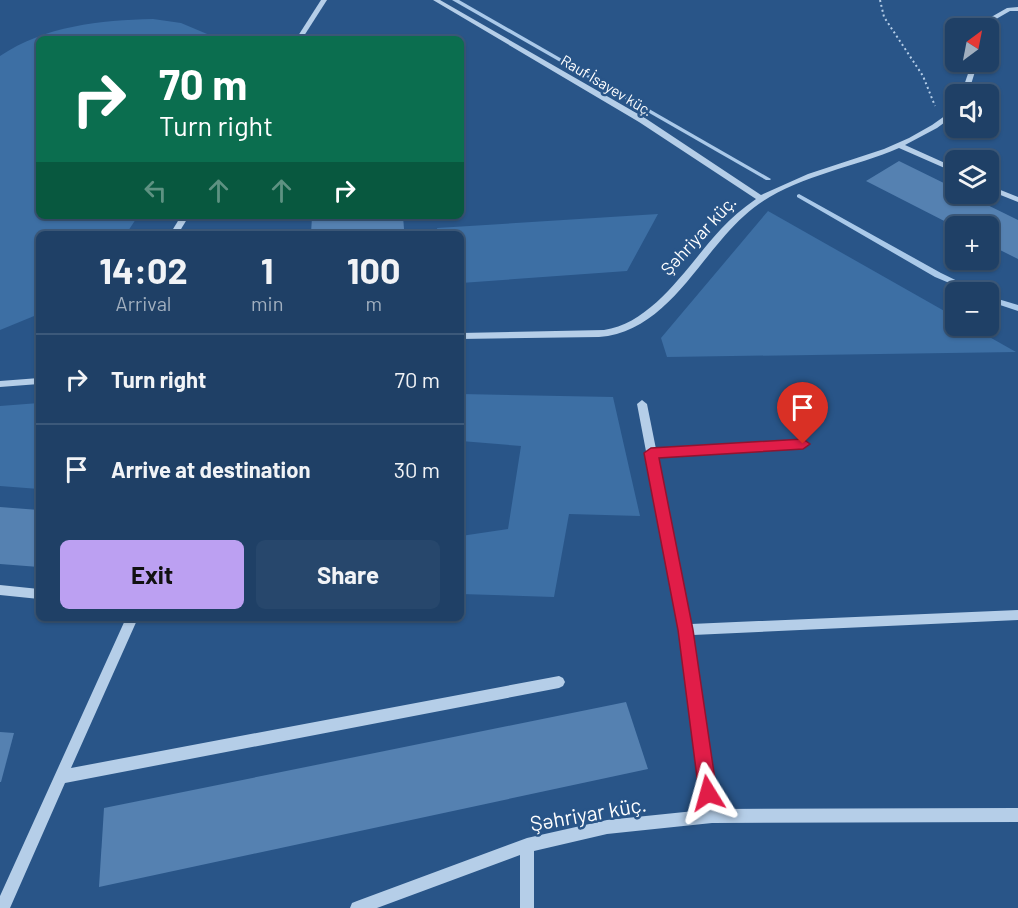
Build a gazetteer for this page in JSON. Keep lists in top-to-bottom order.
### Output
{
  "streets": {
    "street": ["Rauf İsayev küç.", "Şəhriyar küç."]
  },
  "crossings": [
    ["Rauf İsayev küç.", "Şəhriyar küç."]
  ],
  "north": "top right",
  "page": {
    "map_buttons": ["+", "−"],
    "turn": ["70 m", "Turn right"],
    "eta": [
      "14:02",
      "Arrival",
      "1",
      "min",
      "100",
      "m"
    ],
    "list": [
      {
        "name": "Turn right",
        "value": "70 m"
      },
      {
        "name": "Arrive at destination",
        "value": "30 m"
      }
    ],
    "buttons": ["Exit", "Share"]
  }
}
